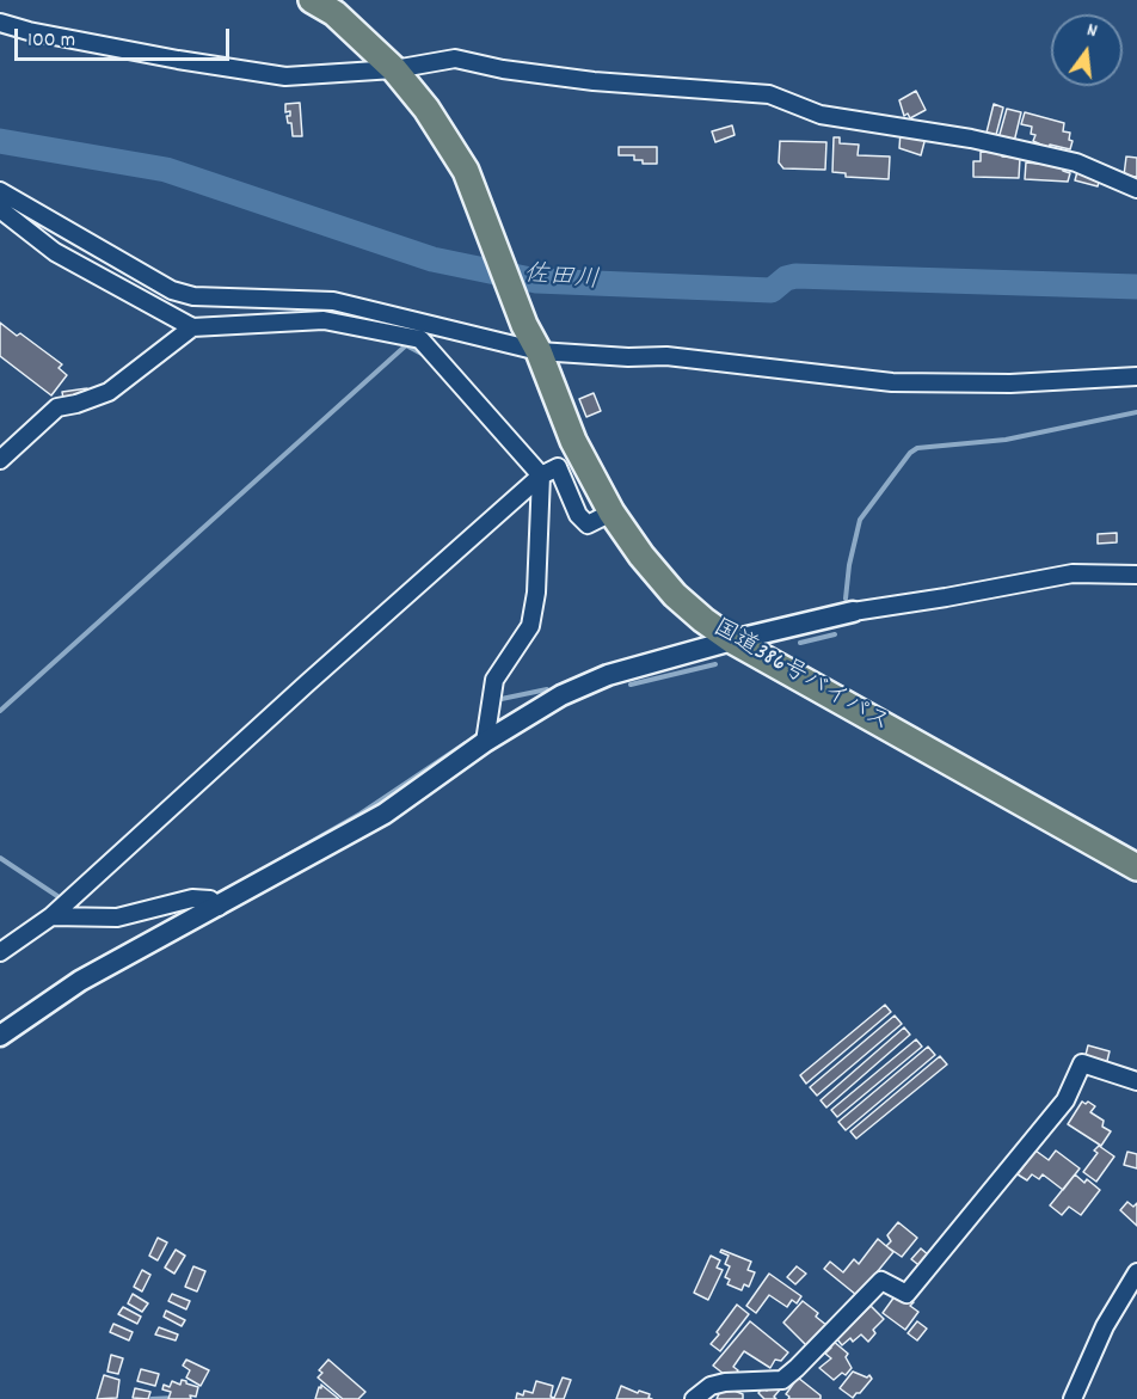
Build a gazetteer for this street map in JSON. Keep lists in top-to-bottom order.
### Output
{
  "streets": {
    "highway": ["国道386号バイパス"]
  },
  "water": ["佐田川"],
  "scale_bar": "100 m",
  "north": "top"
}
